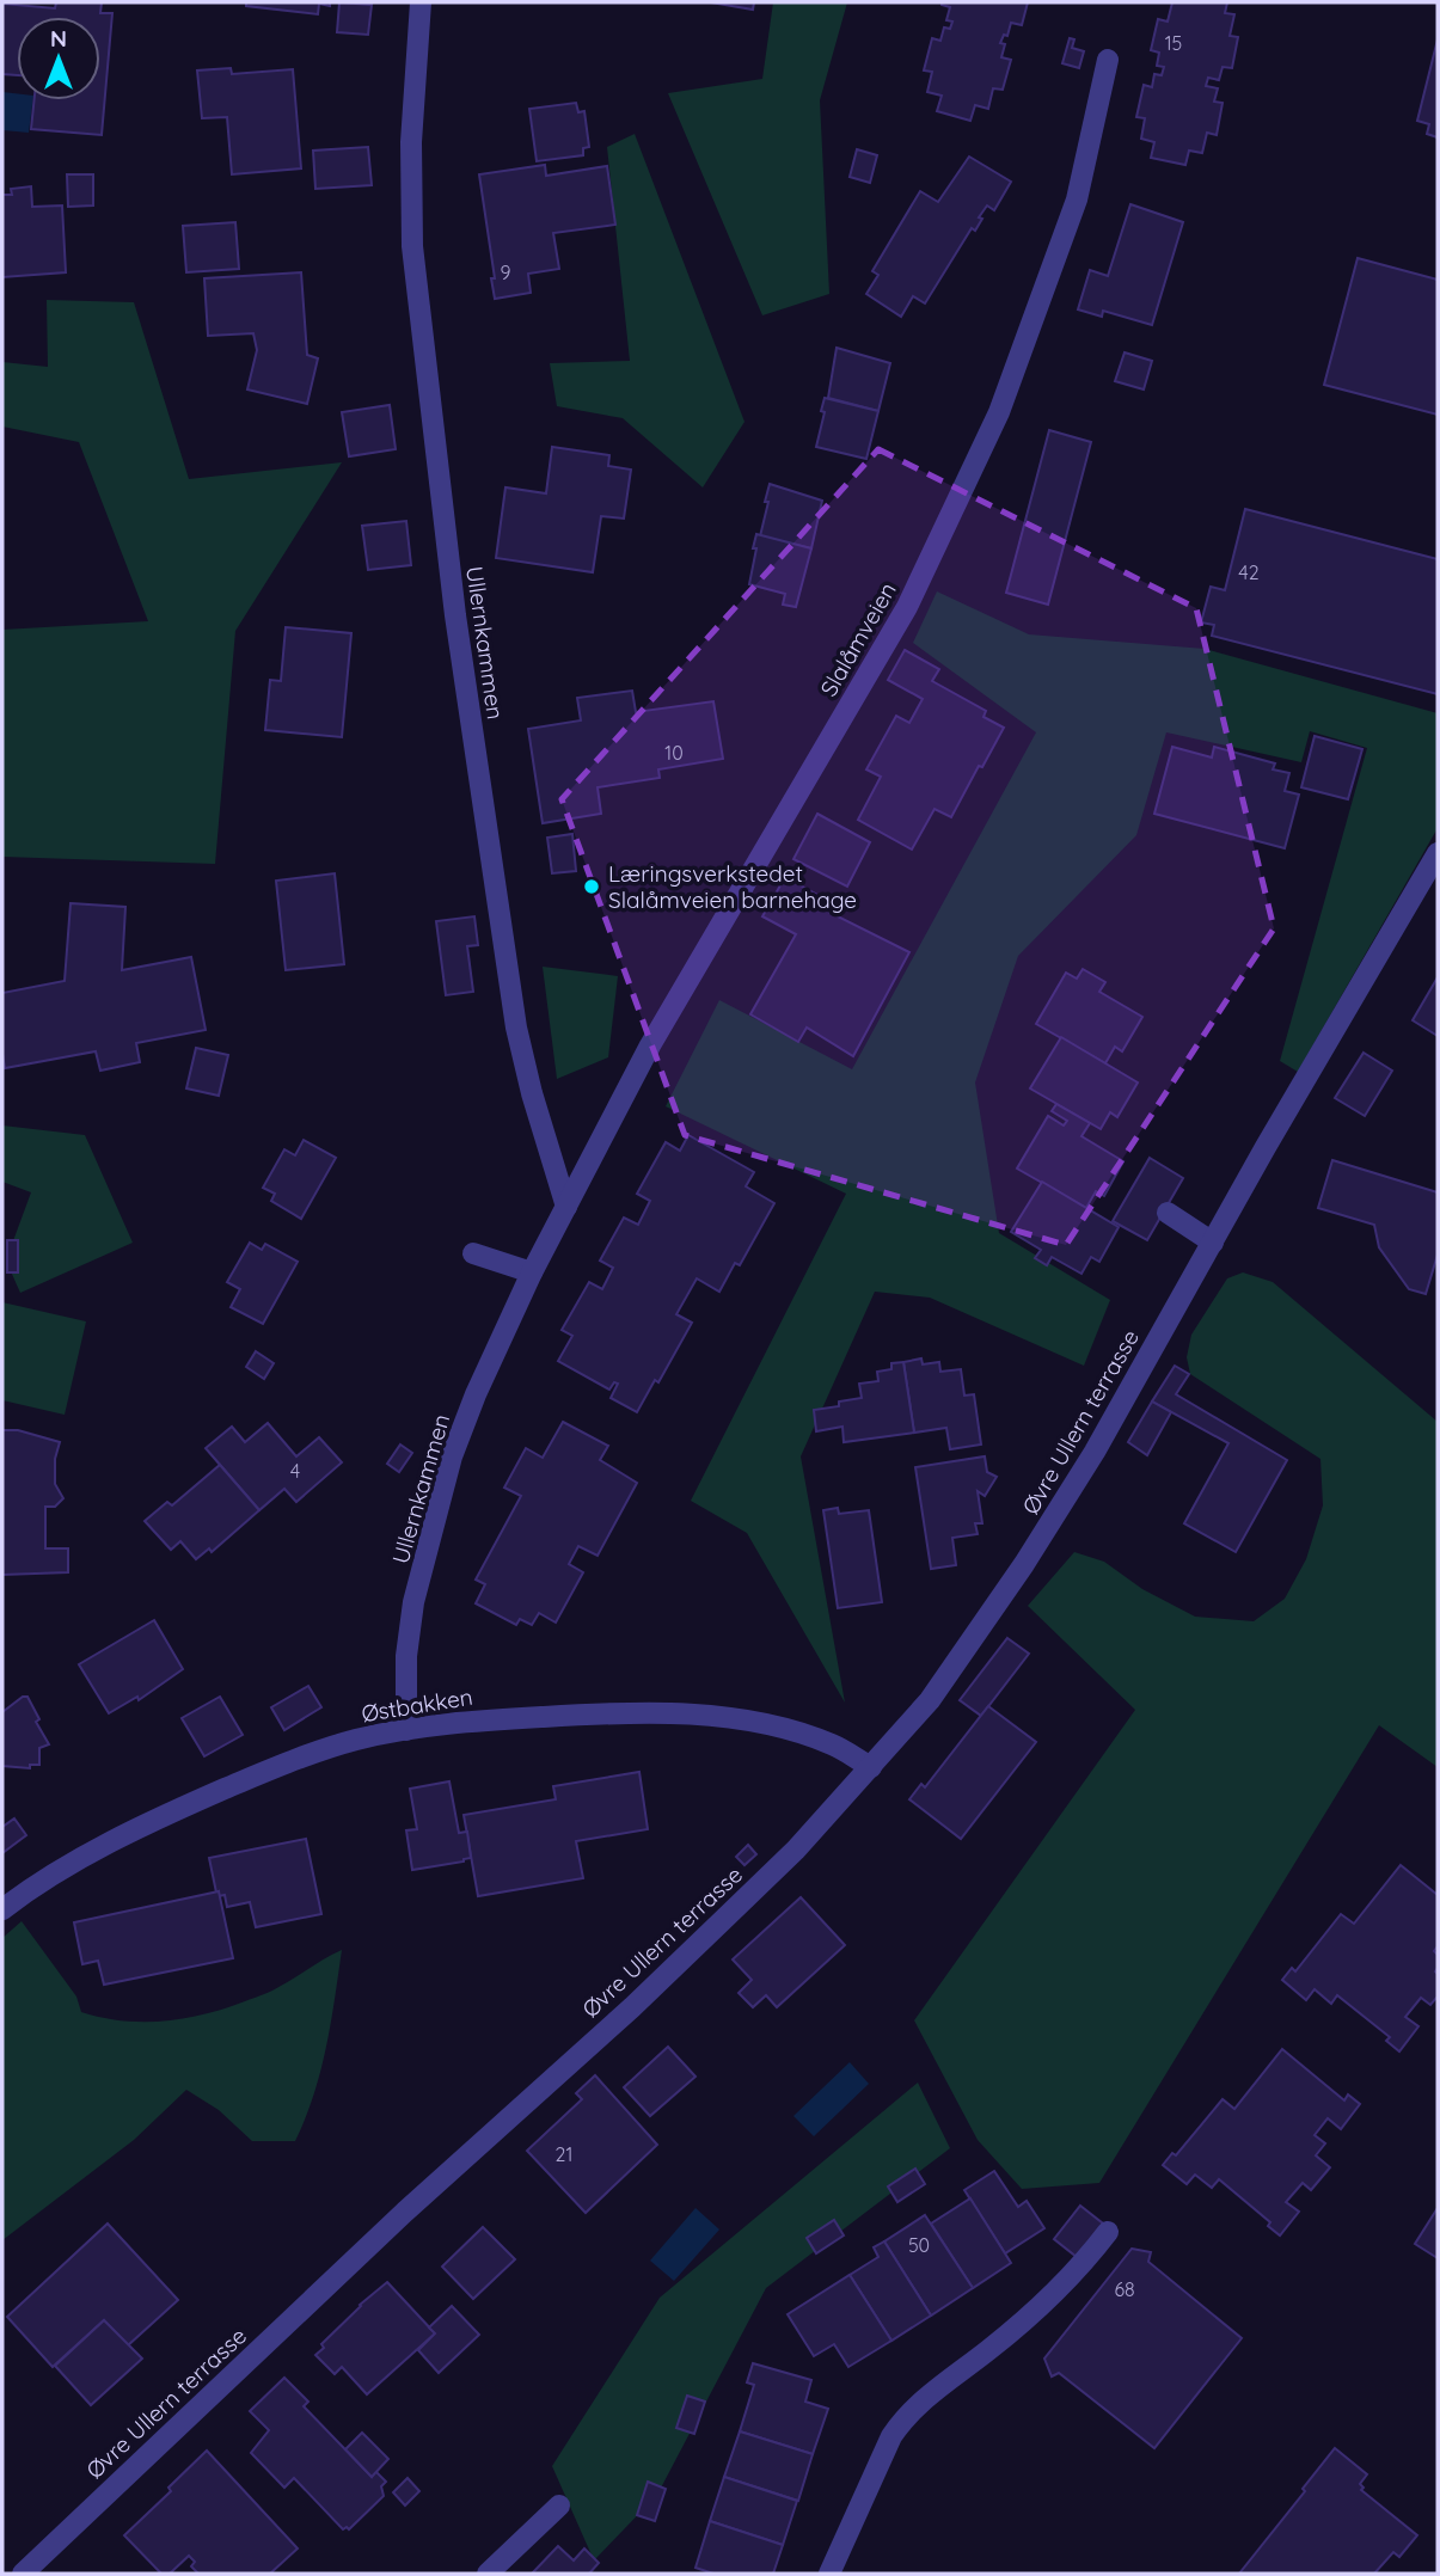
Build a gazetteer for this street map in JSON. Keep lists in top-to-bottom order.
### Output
{
  "streets": {
    "street": [
      "Slalåmveien",
      "Ullernkammen",
      "Øvre Ullern terrasse",
      "Østbakken"
    ]
  },
  "crossings": [
    ["Slalåmveien", "Ullernkammen"],
    ["Ullernkammen", "Østbakken"],
    ["Øvre Ullern terrasse", "Østbakken"]
  ],
  "places": ["Læringsverkstedet Slalåmveien barnehage"],
  "house_numbers": [
    "15",
    "9",
    "42",
    "10",
    "4",
    "21",
    "50",
    "68"
  ],
  "north": "top"
}
